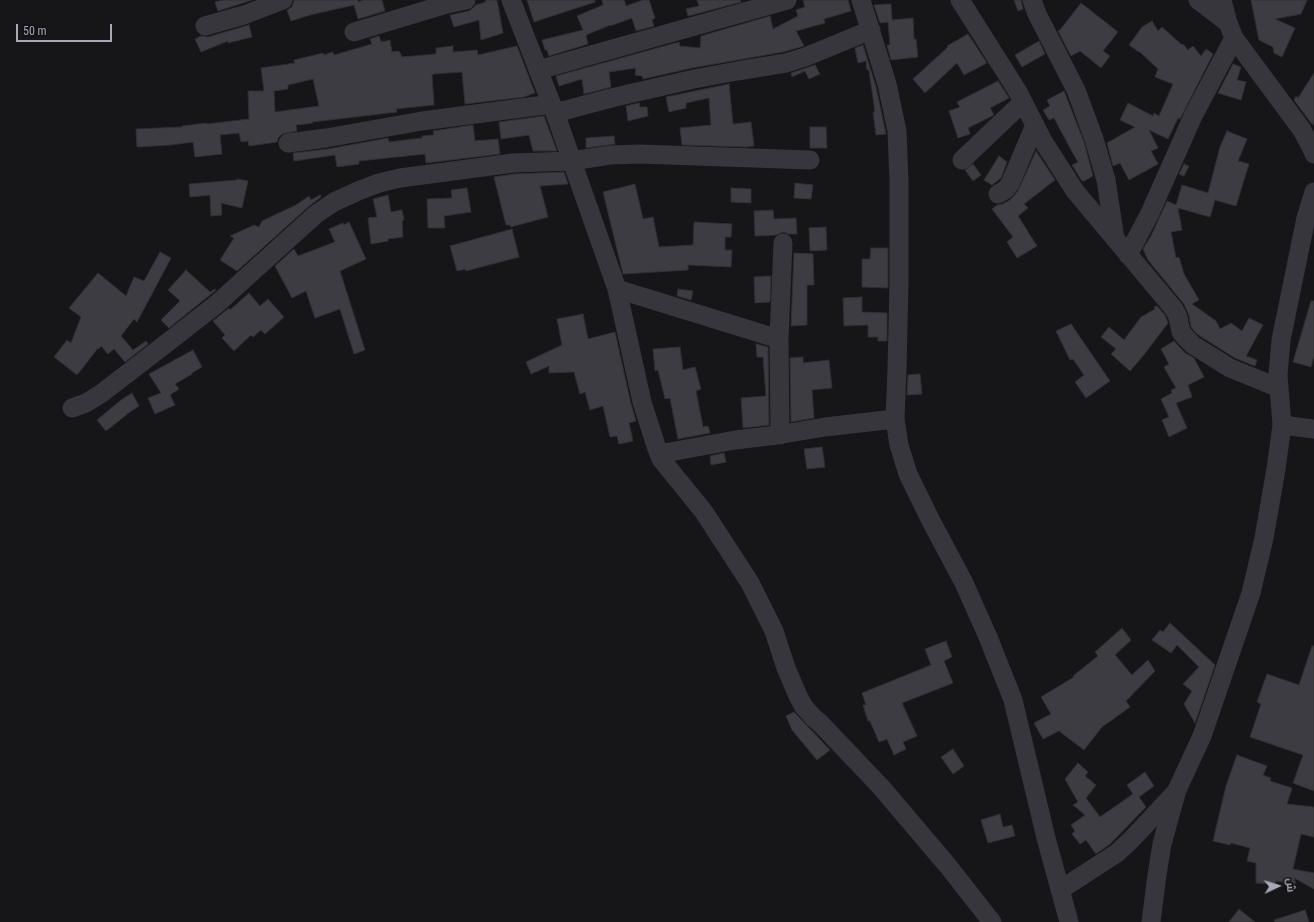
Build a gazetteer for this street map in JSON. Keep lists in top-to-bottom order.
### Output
{
  "scale_bar": "50 m",
  "north": "right"
}
